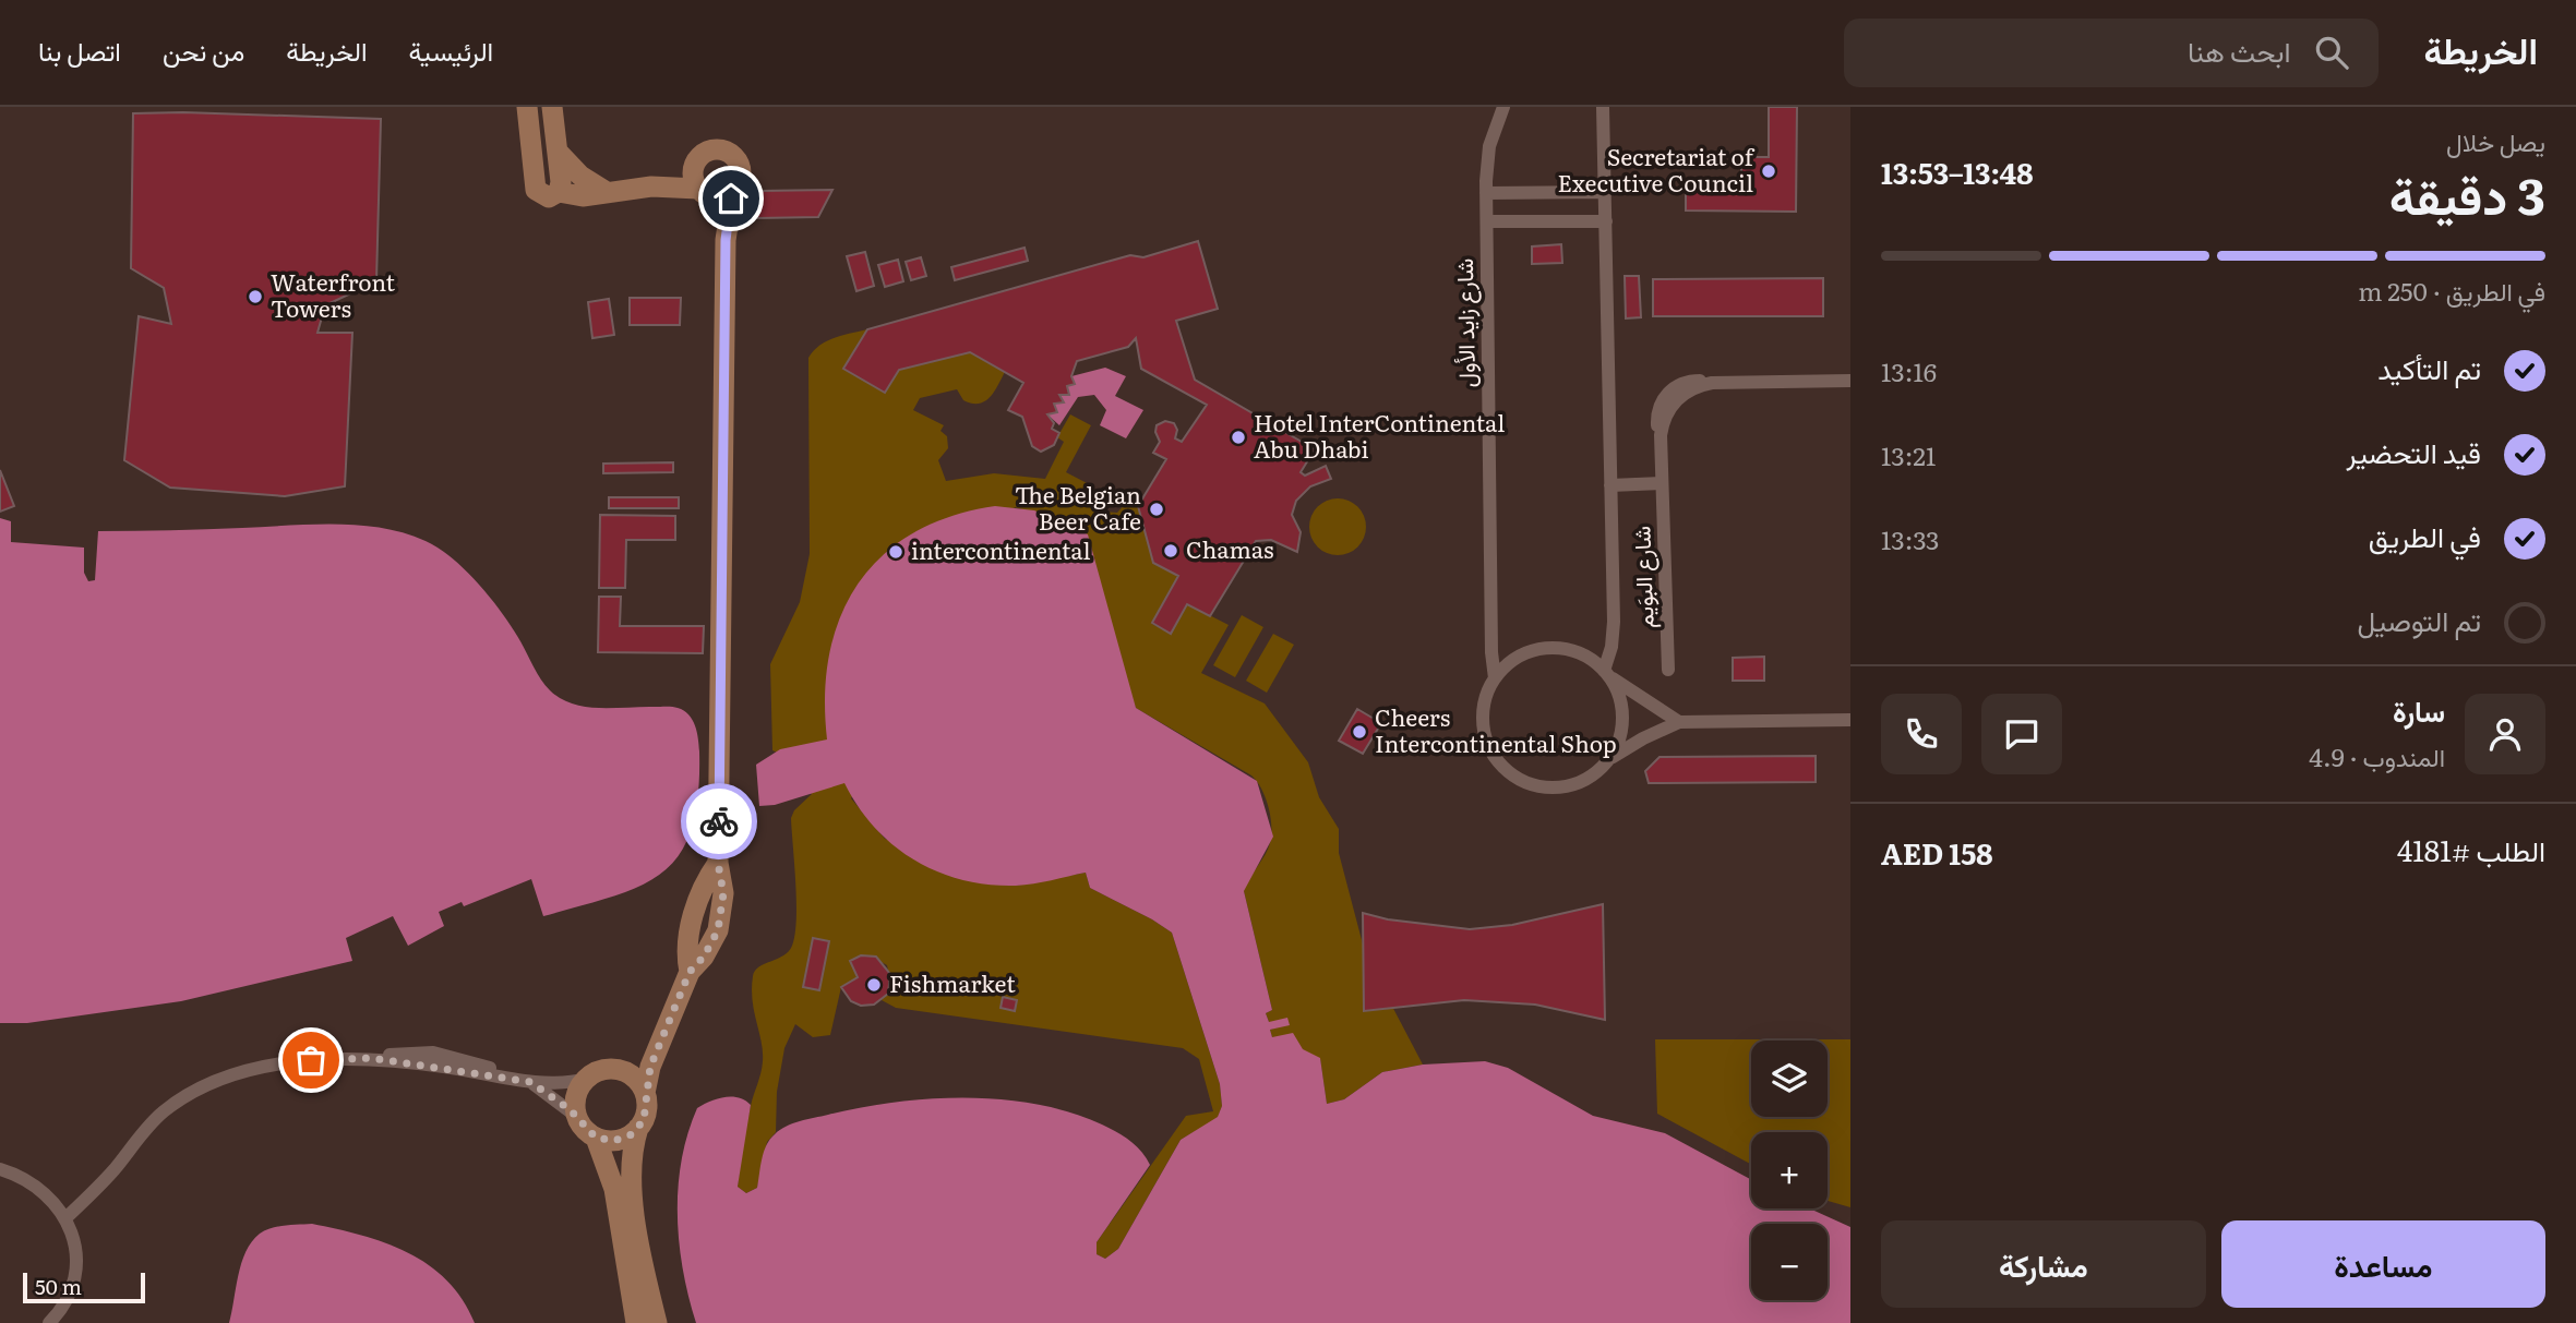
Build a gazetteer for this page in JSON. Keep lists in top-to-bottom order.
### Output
{
  "streets": {
    "street": ["شارع زايد الأول", "شارع البوَيم"]
  },
  "places": [
    "Secretariat of Executive Council",
    "Waterfront Towers",
    "Hotel InterContinental Abu Dhabi",
    "The Belgian Beer Cafe",
    "Chamas",
    "intercontinental",
    "Cheers Intercontinental Shop",
    "Fishmarket"
  ],
  "scale_bar": "50 m",
  "page": {
    "header": "الخريطة",
    "search": "ابحث هنا",
    "nav": [
      "الرئيسية",
      "الخريطة",
      "من نحن",
      "اتصل بنا"
    ],
    "heading": ["3 دقيقة", "يصل خلال", "13:48–13:53"],
    "panel": [
      "سارة",
      "المندوب · 4.9",
      "الطلب #4181",
      "AED 158"
    ],
    "bar": "في الطريق · 250 m",
    "list": [
      ["تم التأكيد", "13:16"],
      ["قيد التحضير", "13:21"],
      ["في الطريق", "13:33"],
      "تم التوصيل"
    ],
    "map_buttons": ["+", "−"],
    "buttons": ["مساعدة", "مشاركة"],
    "scale": "50 m"
  }
}
